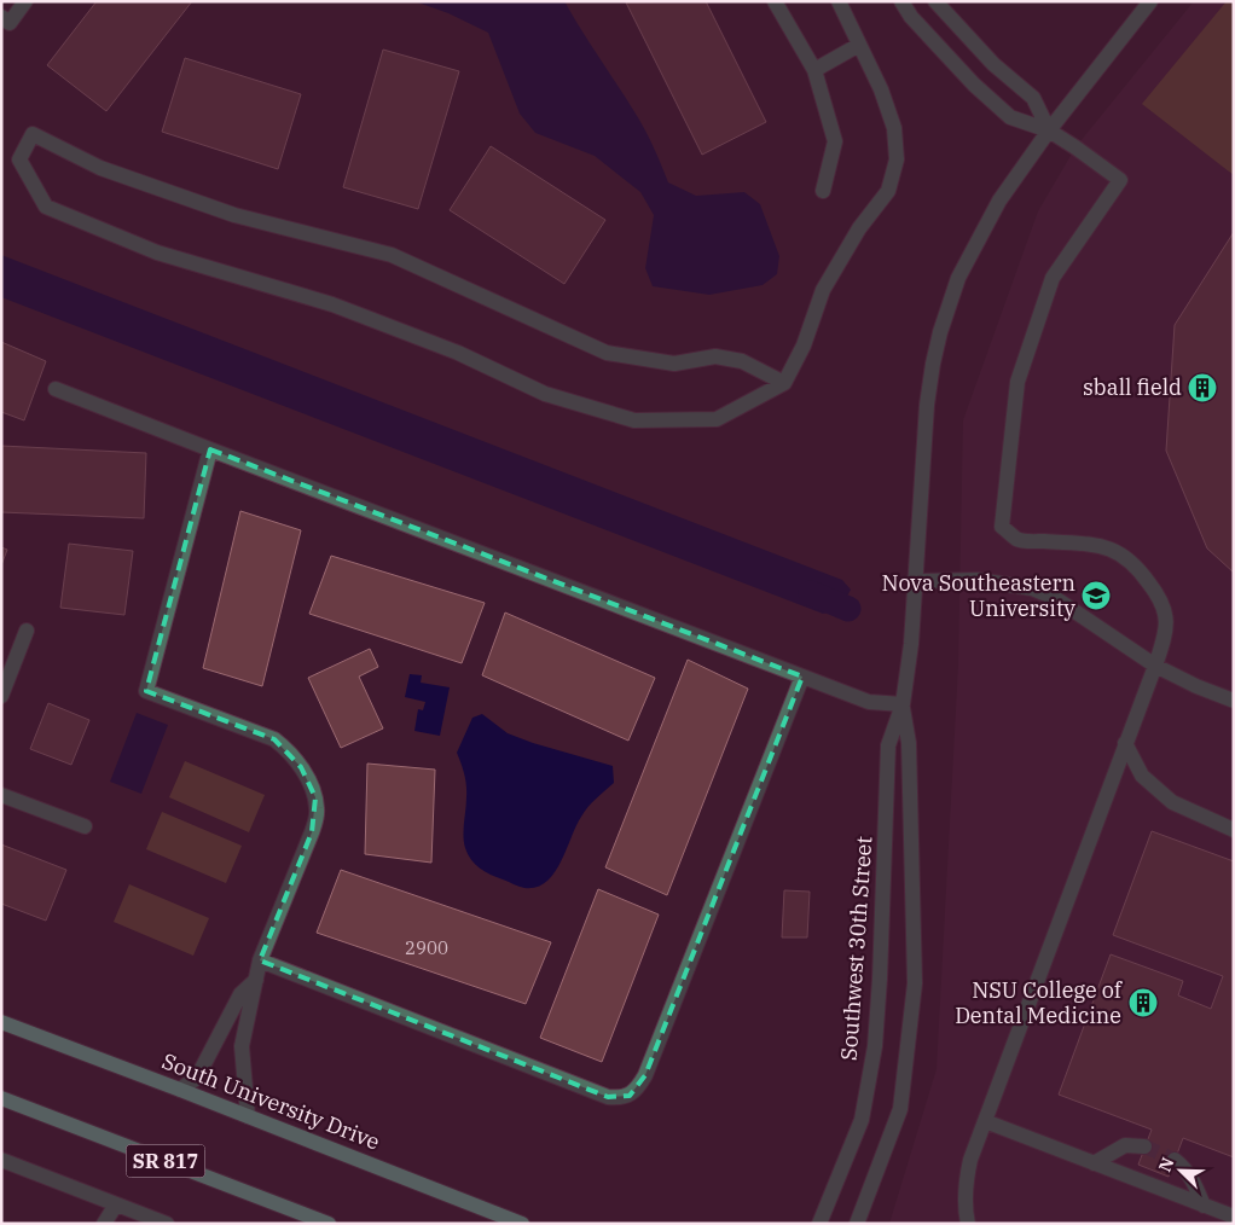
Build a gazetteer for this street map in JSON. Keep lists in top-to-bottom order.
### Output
{
  "streets": {
    "main road": ["South University Drive", "SR 817"],
    "street": ["Southwest 30th Street"]
  },
  "places": {
    "building": ["sball field", "NSU College of Dental Medicine"],
    "school or university": ["Nova Southeastern University"]
  },
  "house_numbers": ["2900"],
  "north": "top left"
}
